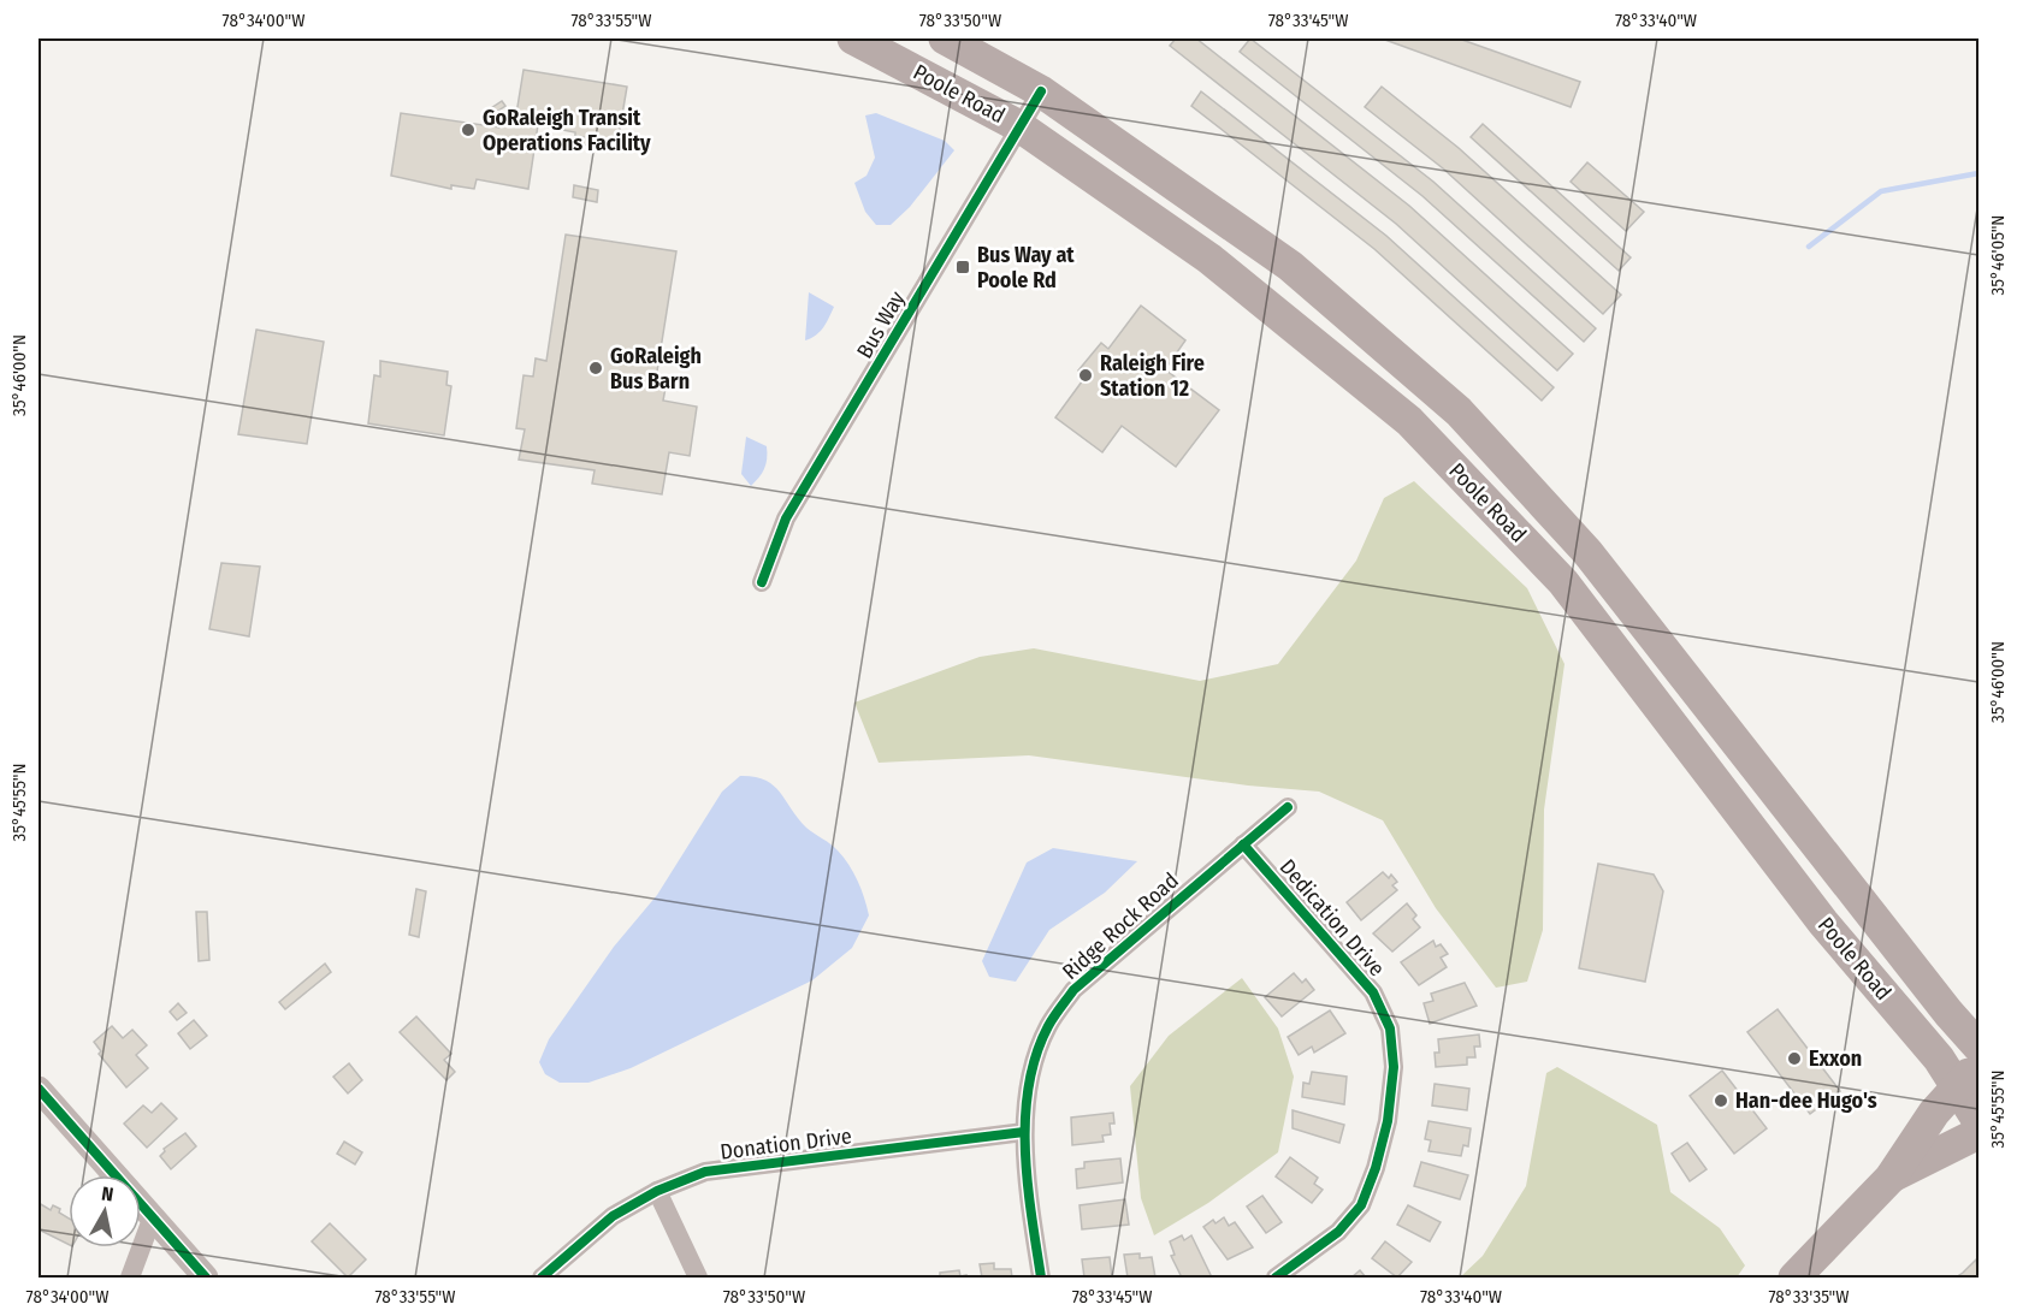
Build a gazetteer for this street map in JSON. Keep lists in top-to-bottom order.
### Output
{
  "streets": {
    "main road": ["Poole Road"],
    "street": [
      "Bus Way",
      "Dedication Drive",
      "Ridge Rock Road",
      "Donation Drive"
    ]
  },
  "crossings": [
    ["Poole Road", "Bus Way"],
    ["Dedication Drive", "Ridge Rock Road"],
    ["Ridge Rock Road", "Donation Drive"]
  ],
  "places": {
    "other": [
      "GoRaleigh Transit Operations Facility",
      "GoRaleigh Bus Barn",
      "Raleigh Fire Station 12",
      "Exxon",
      "Han-dee Hugo's"
    ],
    "transit": ["Bus Way at Poole Rd"]
  },
  "north": "top",
  "coordinates": [
    "78°34'00\"W",
    "78°33'55\"W",
    "78°33'50\"W",
    "78°33'45\"W",
    "78°33'40\"W",
    "35°46'05\"N",
    "35°46'00\"N",
    "35°45'55\"N",
    "78°33'35\"W"
  ]
}
